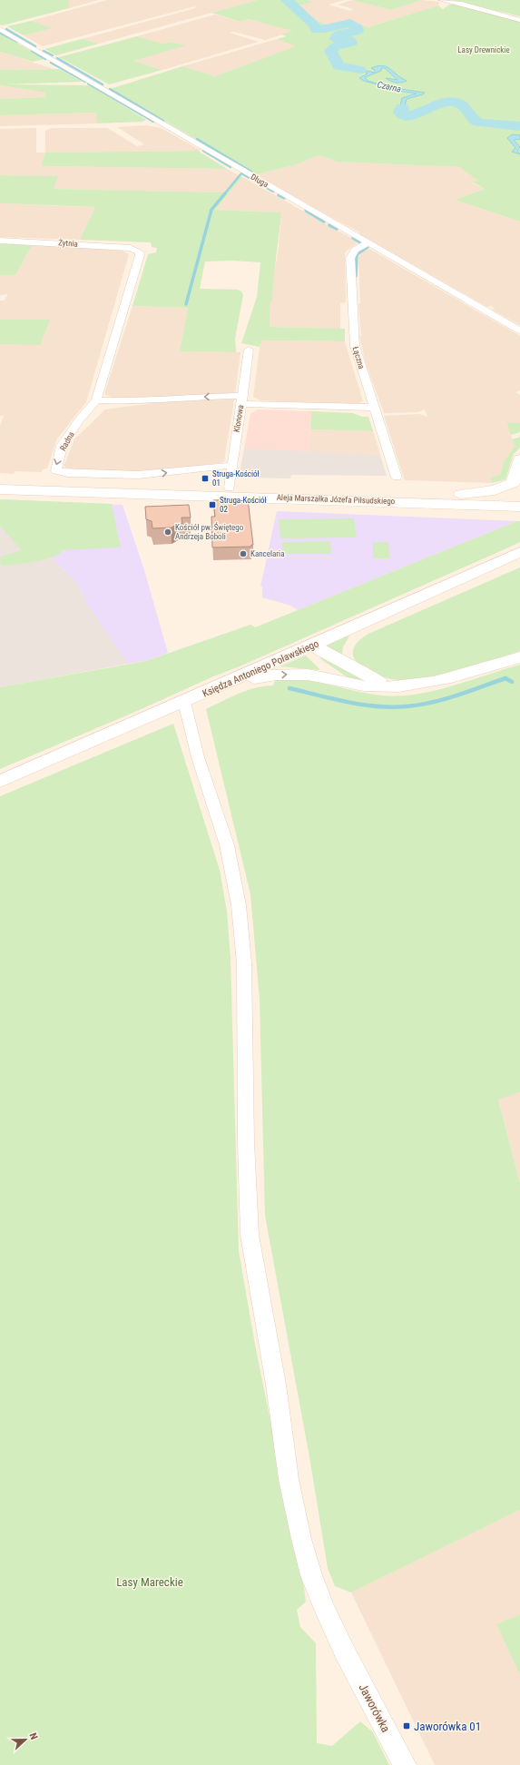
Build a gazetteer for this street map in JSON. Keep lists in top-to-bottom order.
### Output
{
  "streets": {
    "main road": ["Aleja Marszałka Józefa Piłsudskiego", "Księdza Antoniego Poławskiego"],
    "street": [
      "Długa",
      "Żytnia",
      "Łączna",
      "Klonowa",
      "Radna",
      "Jaworówka"
    ]
  },
  "crossings": [
    ["Długa", "Łączna"],
    ["Żytnia", "Radna"],
    ["Klonowa", "Radna"],
    ["Klonowa", "Aleja Marszałka Józefa Piłsudskiego"],
    ["Księdza Antoniego Poławskiego", "Jaworówka"]
  ],
  "water": ["Czarna"],
  "parks": ["Lasy Drewnickie", "Lasy Mareckie"],
  "places": {
    "transit": ["Struga-Kościół 01", "Struga-Kościół 02", "Jaworówka 01"],
    "other": ["Kościół pw. Świętego Andrzeja Boboli", "Kancelaria"]
  },
  "north": "right"
}
